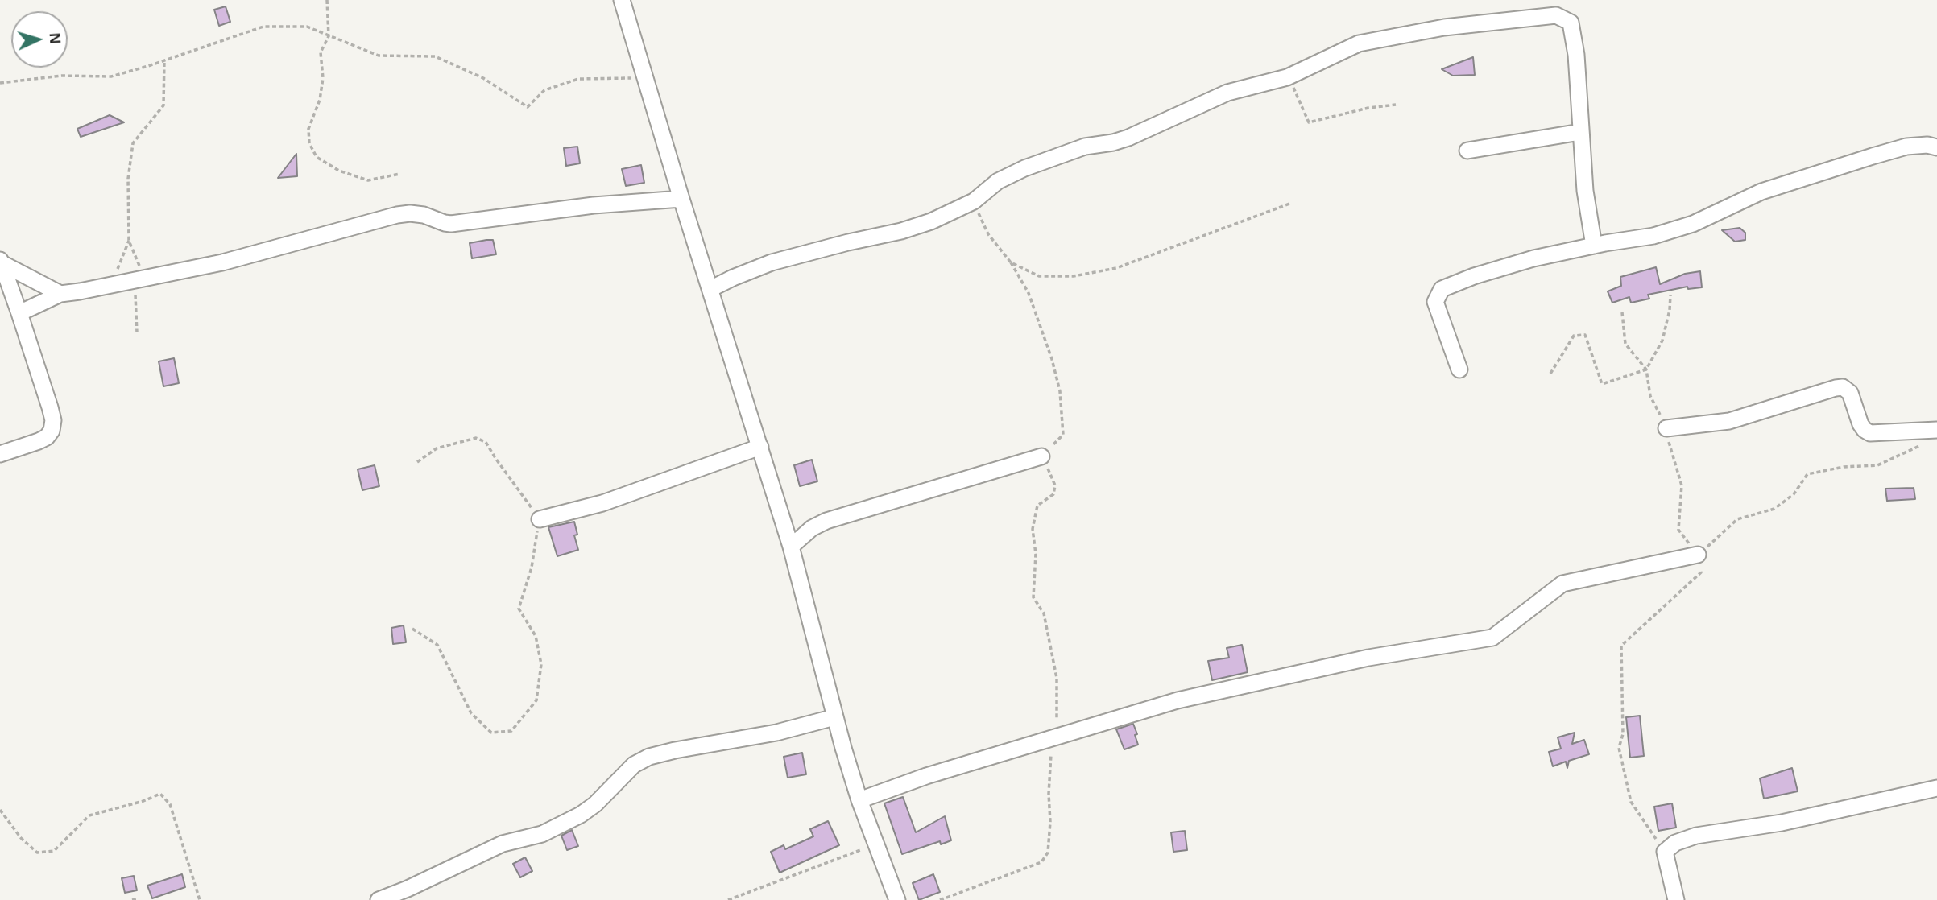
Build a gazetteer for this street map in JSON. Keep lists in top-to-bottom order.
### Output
{
  "north": "right"
}
